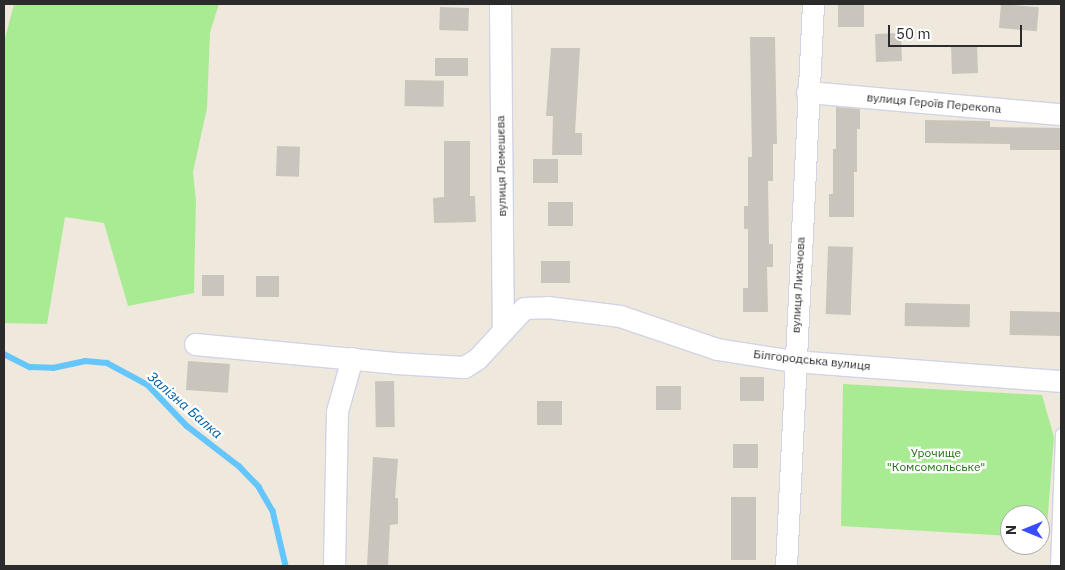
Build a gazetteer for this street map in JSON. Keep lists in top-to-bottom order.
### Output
{
  "streets": {
    "street": [
      "вулиця Героїв Перекопа",
      "вулиця Лемешєва",
      "вулиця Лихачова",
      "Білгородська вулиця"
    ]
  },
  "crossings": [
    ["вулиця Героїв Перекопа", "вулиця Лихачова"],
    ["вулиця Лемешєва", "Білгородська вулиця"],
    ["вулиця Лихачова", "Білгородська вулиця"]
  ],
  "water": ["Залізна Балка"],
  "parks": ["Урочище \"Комсомольське\""],
  "scale_bar": "50 m",
  "north": "left"
}
